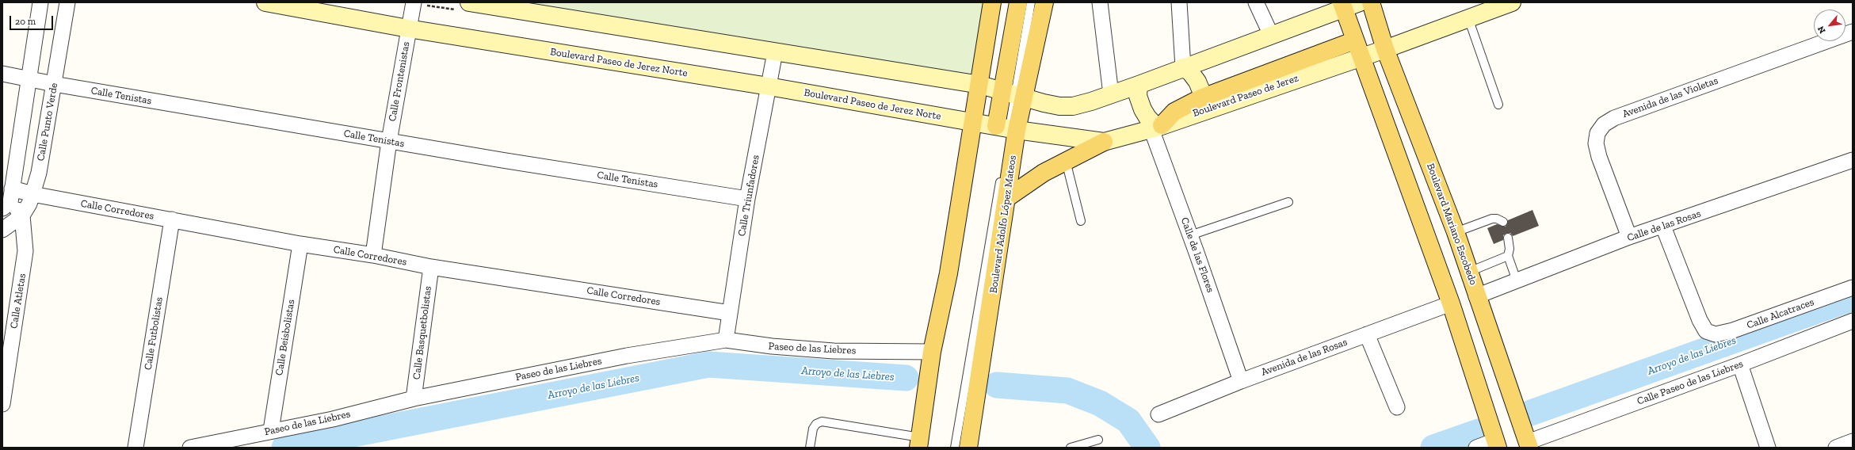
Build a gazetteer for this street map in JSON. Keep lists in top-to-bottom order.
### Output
{
  "streets": {
    "main road": [
      "Boulevard Paseo de Jerez Norte",
      "Boulevard Paseo de Jerez",
      "Boulevard Adolfo López Mateos",
      "Boulevard Mariano Escobedo"
    ],
    "street": [
      "Calle Frontenistas",
      "Calle Tenistas",
      "Avenida de las Violetas",
      "Calle Punto Verde",
      "Calle Triunfadores",
      "Calle Corredores",
      "Calle de las Rosas",
      "Calle de las Flores",
      "Calle Atletas",
      "Calle Alcatraces",
      "Calle Basquetbolistas",
      "Calle Futbolistas",
      "Calle Beisbolistas",
      "Paseo de las Liebres",
      "Avenida de las Rosas",
      "Calle Paseo de las Liebres"
    ]
  },
  "crossings": [
    ["Boulevard Paseo de Jerez Norte", "Calle Frontenistas"],
    ["Boulevard Paseo de Jerez Norte", "Boulevard Paseo de Jerez"],
    ["Boulevard Paseo de Jerez Norte", "Calle Triunfadores"],
    ["Calle Frontenistas", "Calle Tenistas"],
    ["Calle Frontenistas", "Calle Corredores"],
    ["Calle Tenistas", "Calle Punto Verde"],
    ["Calle Tenistas", "Calle Triunfadores"],
    ["Boulevard Paseo de Jerez", "Boulevard Adolfo López Mateos"],
    ["Boulevard Paseo de Jerez", "Boulevard Mariano Escobedo"],
    ["Boulevard Paseo de Jerez", "Calle de las Flores"],
    ["Avenida de las Violetas", "Calle de las Rosas"],
    ["Calle Punto Verde", "Calle Corredores"],
    ["Calle Punto Verde", "Calle Atletas"],
    ["Calle Triunfadores", "Calle Corredores"],
    ["Calle Triunfadores", "Paseo de las Liebres"],
    ["Calle Corredores", "Calle Basquetbolistas"],
    ["Calle Corredores", "Calle Futbolistas"],
    ["Calle Corredores", "Calle Beisbolistas"],
    ["Boulevard Mariano Escobedo", "Calle de las Rosas"],
    ["Boulevard Mariano Escobedo", "Calle Paseo de las Liebres"],
    ["Calle de las Rosas", "Calle Alcatraces"],
    ["Calle de las Flores", "Avenida de las Rosas"],
    ["Calle Basquetbolistas", "Paseo de las Liebres"],
    ["Calle Beisbolistas", "Paseo de las Liebres"]
  ],
  "water": ["Arroyo de las Liebres"],
  "scale_bar": "20 m",
  "north": "bottom left"
}
